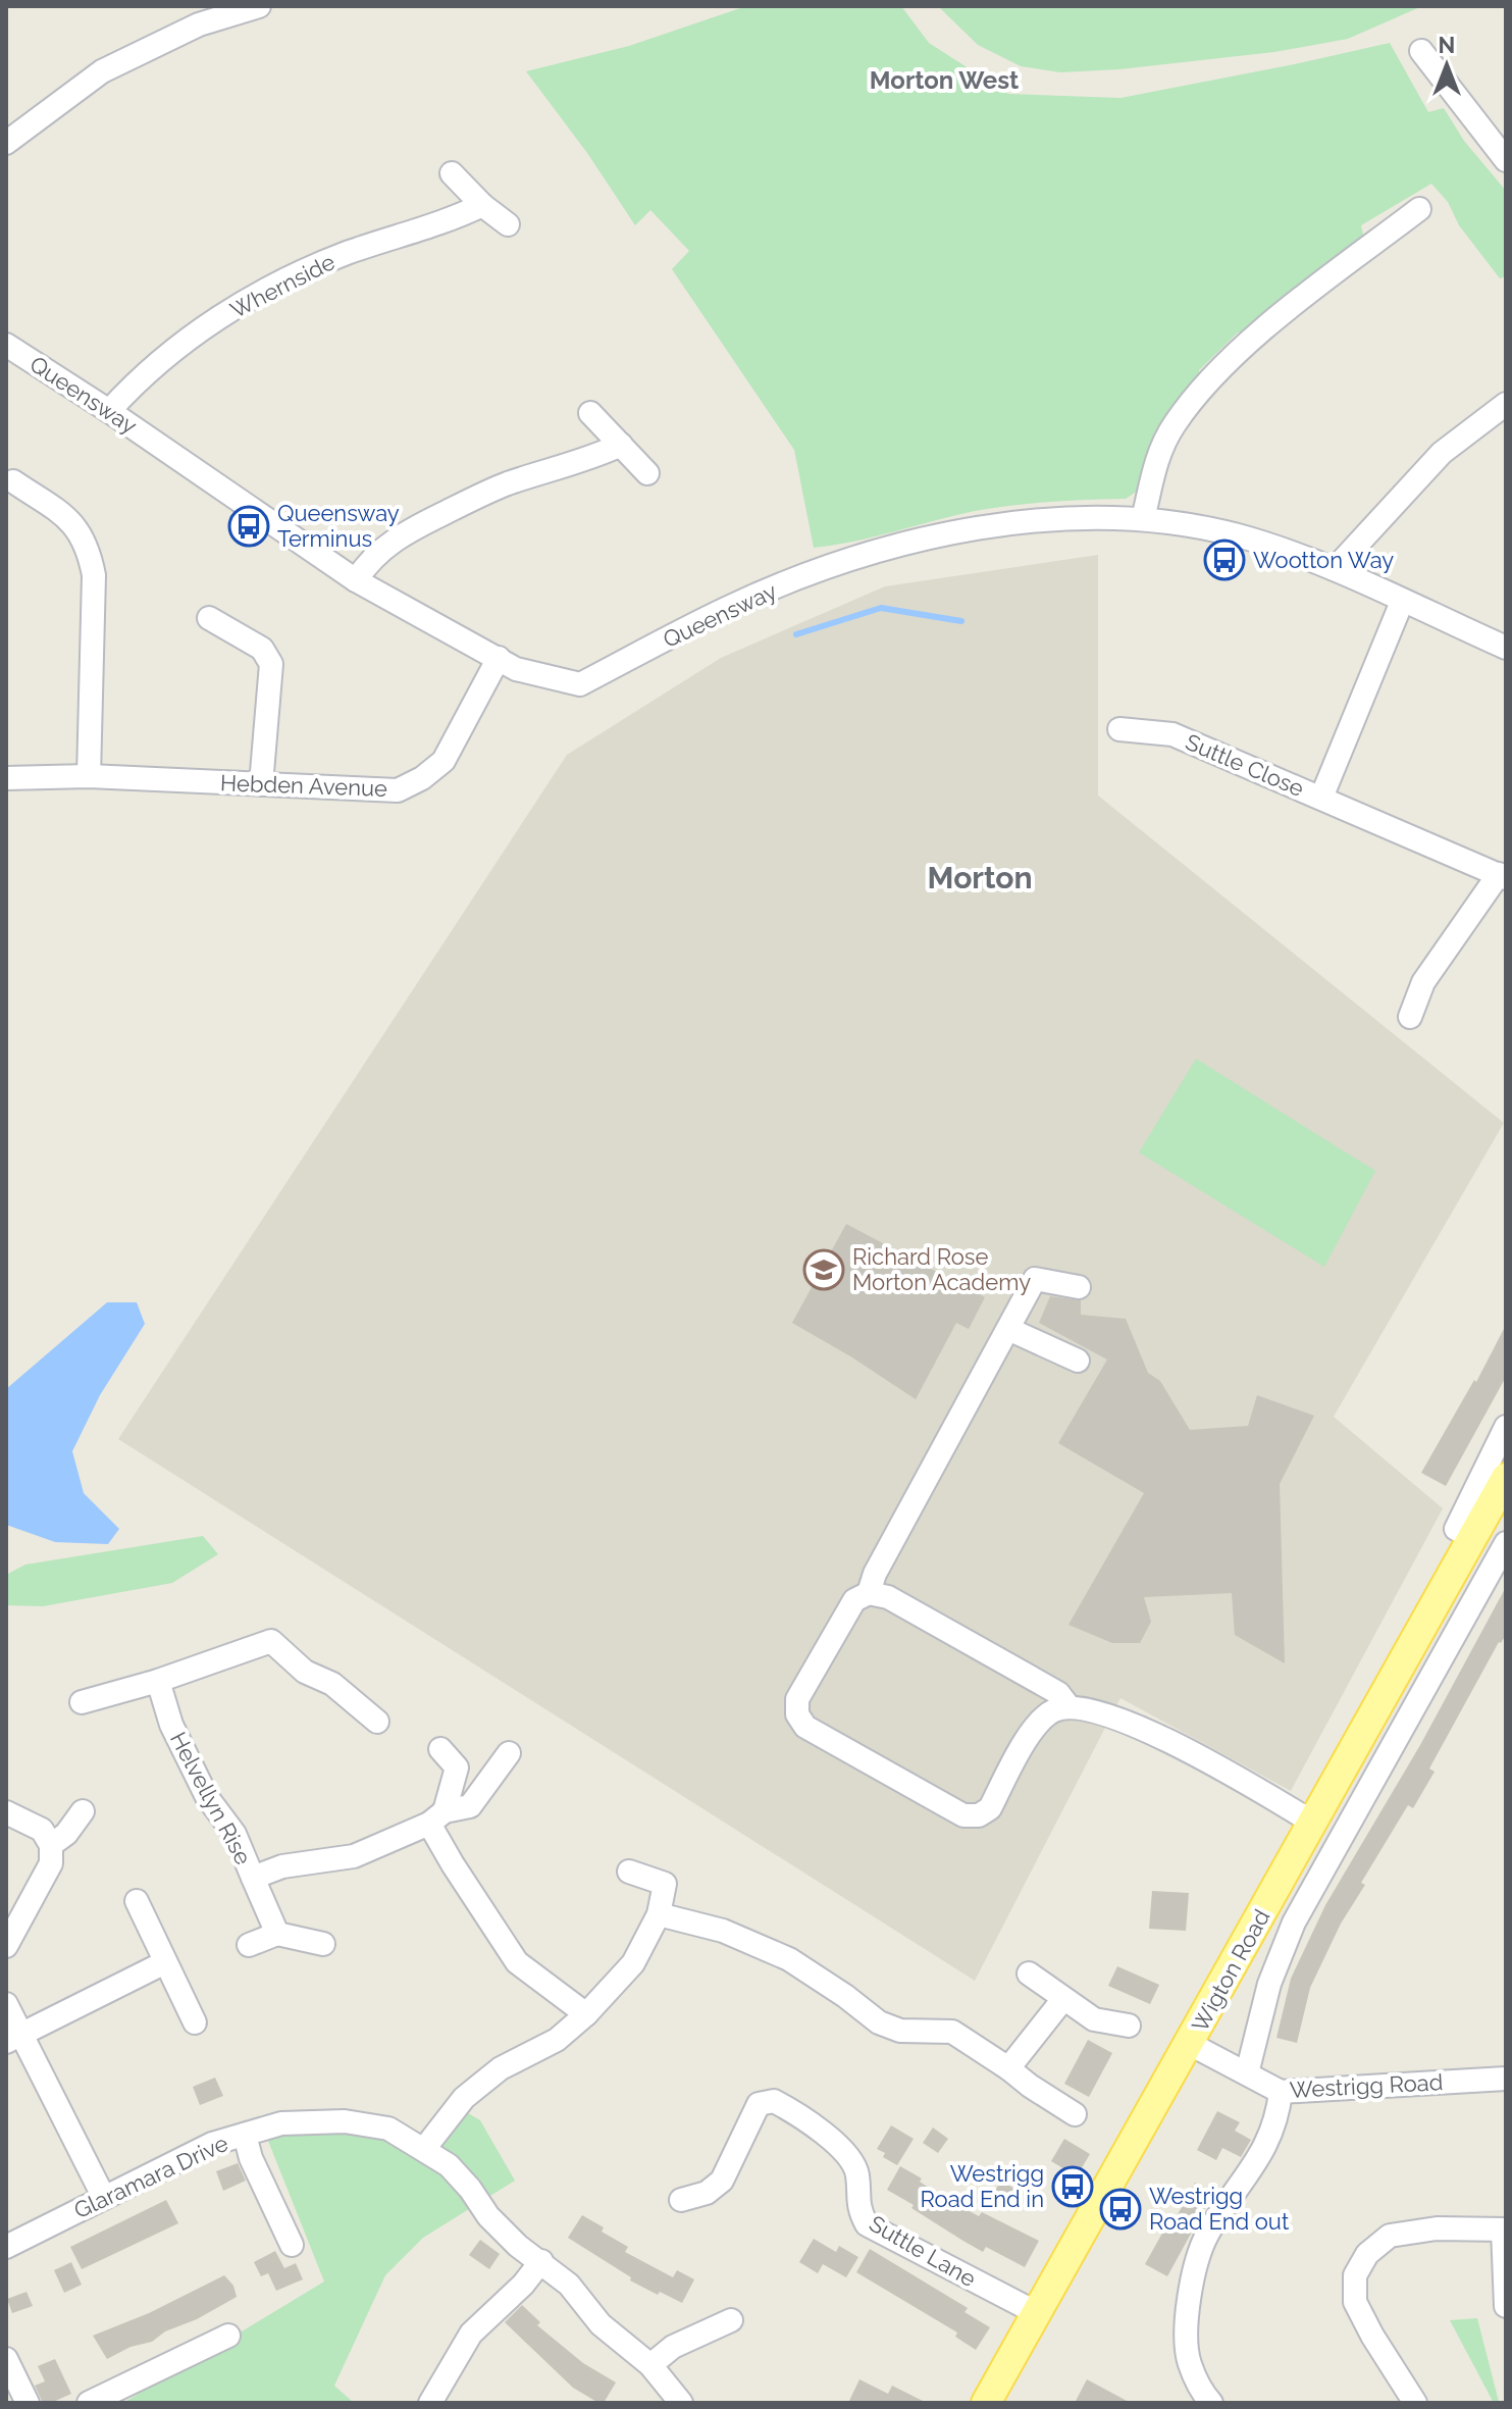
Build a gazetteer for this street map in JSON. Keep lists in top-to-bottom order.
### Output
{
  "streets": {
    "main road": ["Wigton Road"],
    "street": [
      "Whernside",
      "Queensway",
      "Suttle Close",
      "Hebden Avenue",
      "Helvellyn Rise",
      "Westrigg Road",
      "Glaramara Drive",
      "Suttle Lane"
    ]
  },
  "crossings": [
    ["Whernside", "Queensway"],
    ["Queensway", "Suttle Close"],
    ["Queensway", "Hebden Avenue"],
    ["Wigton Road", "Westrigg Road"],
    ["Wigton Road", "Suttle Lane"]
  ],
  "districts": ["Morton West", "Morton"],
  "places": {
    "bus stop": [
      "Queensway Terminus",
      "Wootton Way",
      "Westrigg Road End in",
      "Westrigg Road End out"
    ],
    "school or university": ["Richard Rose Morton Academy"]
  },
  "north": "top"
}
